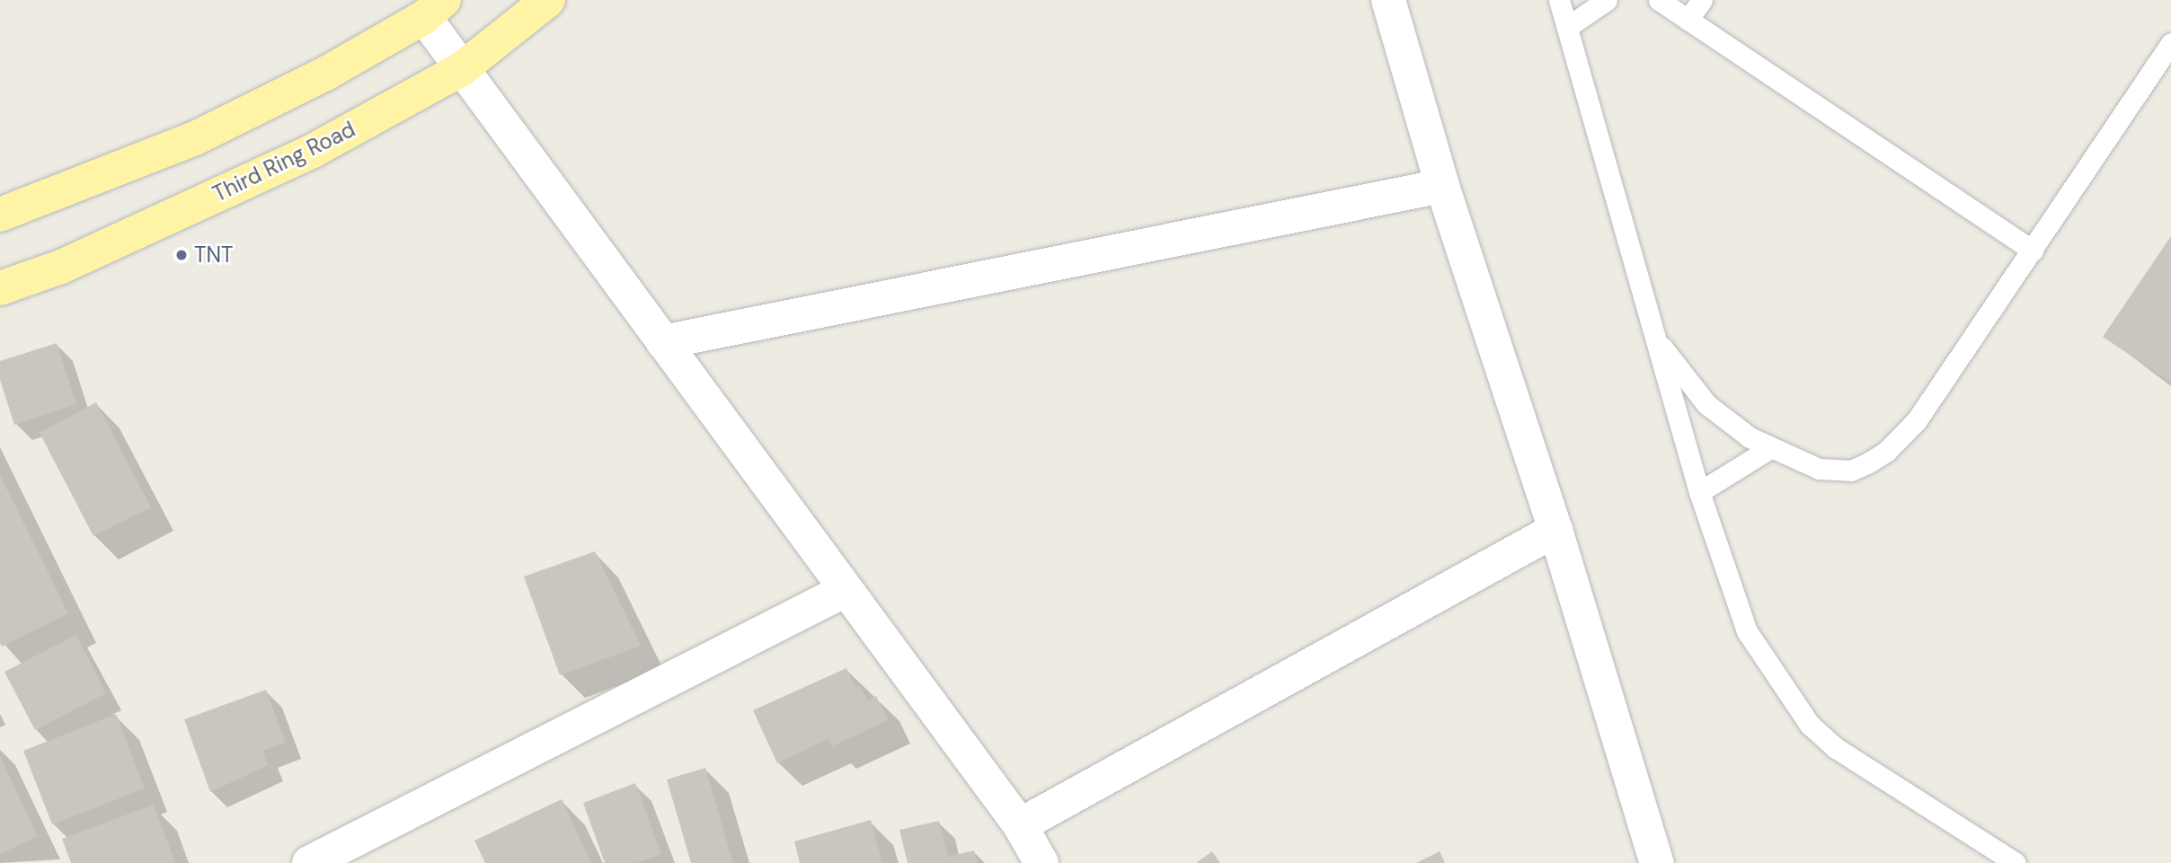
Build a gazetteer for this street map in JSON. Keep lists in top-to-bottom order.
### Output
{
  "streets": {
    "main road": ["Third Ring Road"]
  },
  "places": ["TNT"]
}
